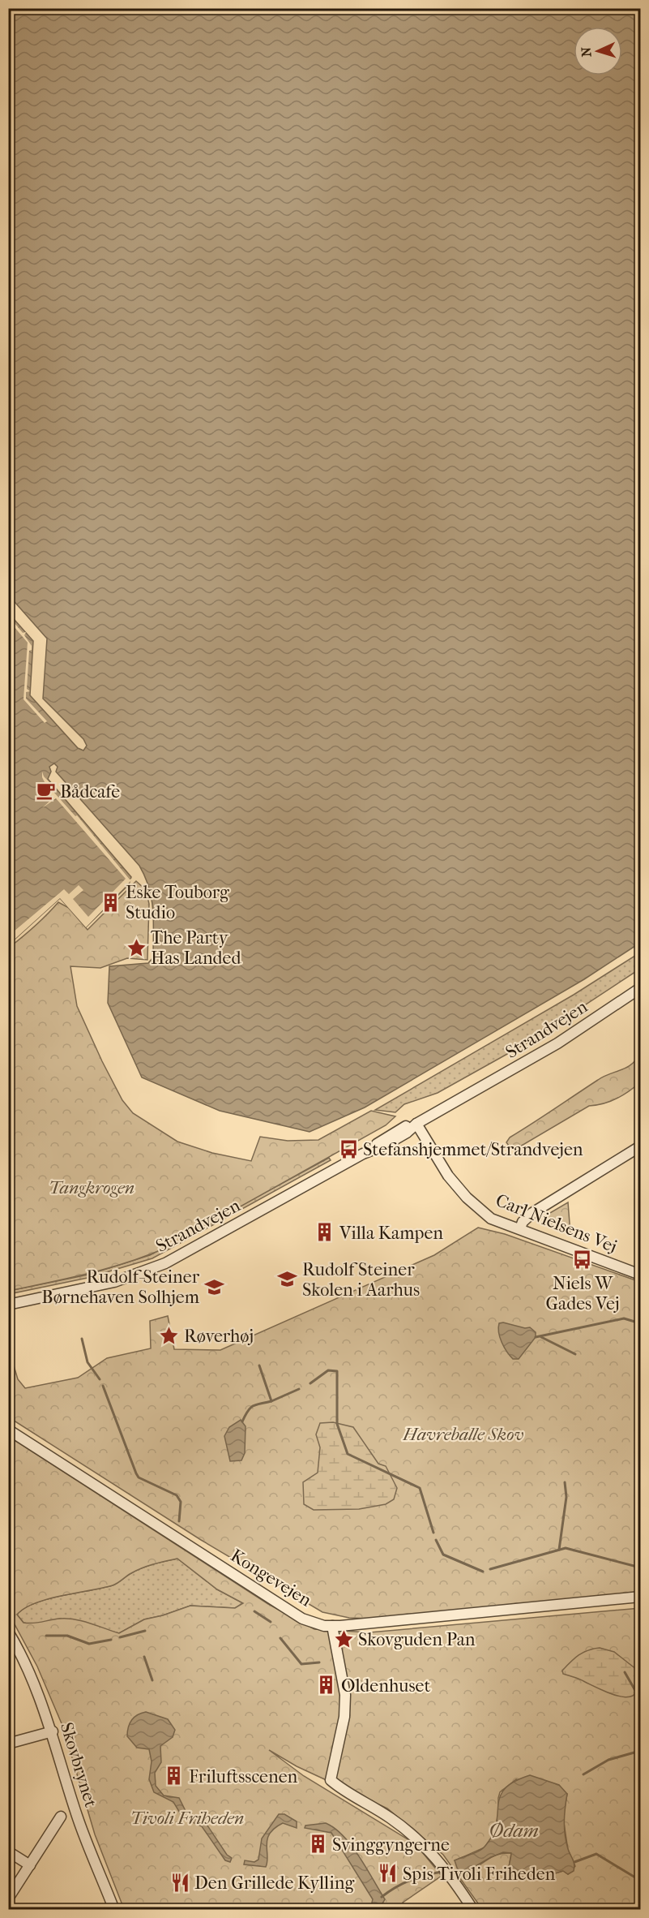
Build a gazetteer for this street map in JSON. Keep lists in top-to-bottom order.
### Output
{
  "streets": {
    "street": [
      "Strandvejen",
      "Carl Nielsens Vej",
      "Kongevejen",
      "Skovbrynet"
    ]
  },
  "crossings": [
    ["Strandvejen", "Carl Nielsens Vej"]
  ],
  "water": ["Ødam"],
  "parks": ["Tangkrogen", "Havreballe Skov", "Tivoli Friheden"],
  "places": {
    "cafe": ["Bådcafe"],
    "building": [
      "Eske Touborg Studio",
      "Villa Kampen",
      "Oldenhuset",
      "Friluftsscenen",
      "Svinggyngerne"
    ],
    "place": ["The Party Has Landed", "Røverhøj", "Skovguden Pan"],
    "bus stop": ["Stefanshjemmet/Strandvejen", "Niels W Gades Vej"],
    "school or university": ["Rudolf Steiner Skolen i Aarhus", "Rudolf-Steiner Børnehaven Solhjem"],
    "restaurant": ["Spis Tivoli Friheden", "Den Grillede Kylling"]
  },
  "north": "left"
}
